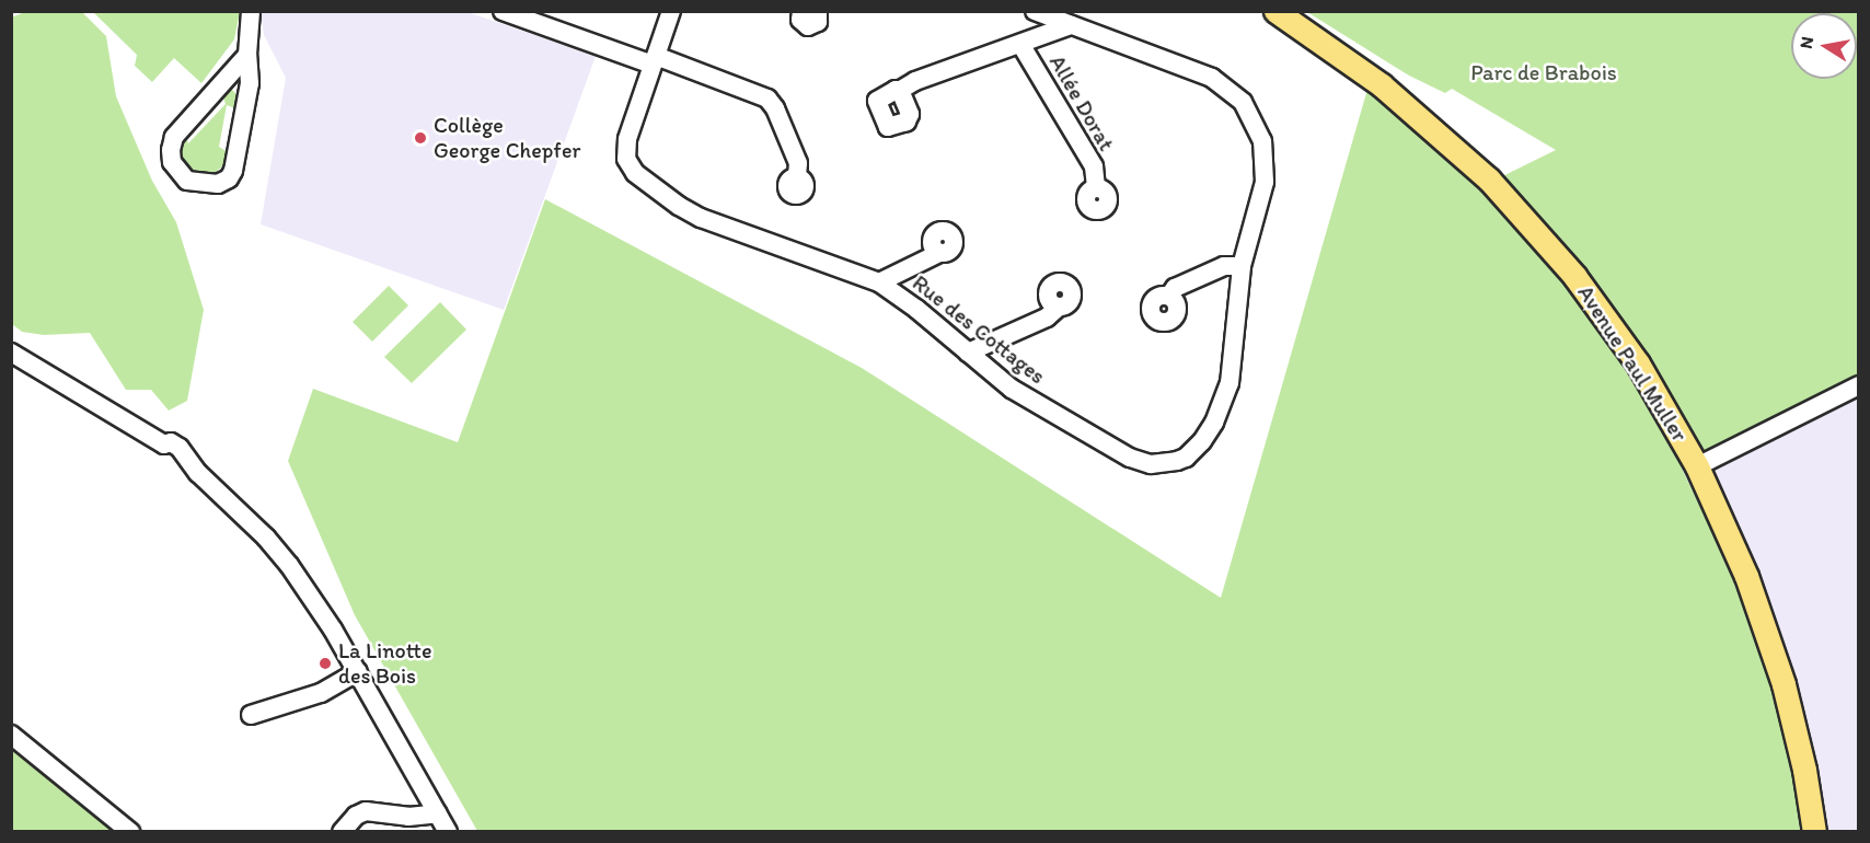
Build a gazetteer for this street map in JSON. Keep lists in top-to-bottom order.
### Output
{
  "streets": {
    "main road": ["Avenue Paul Muller"],
    "street": ["Allée Dorat", "Rue des Cottages"]
  },
  "parks": ["Parc de Brabois"],
  "places": ["Collège George Chepfer", "La Linotte des Bois"],
  "north": "left"
}
